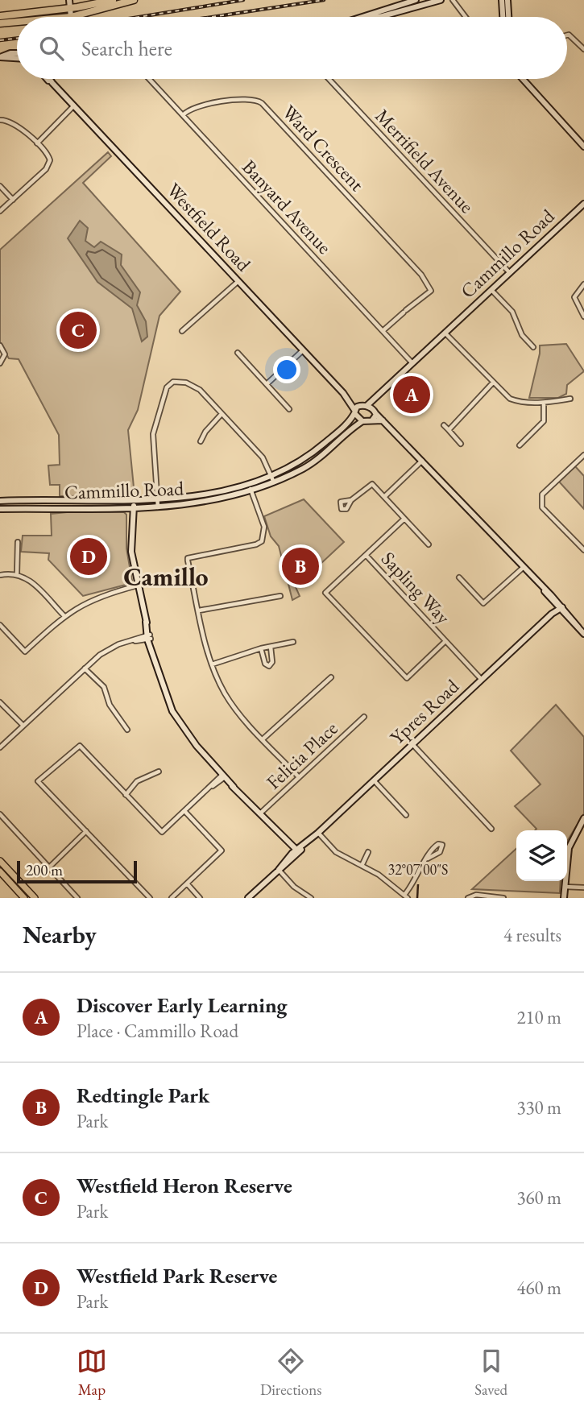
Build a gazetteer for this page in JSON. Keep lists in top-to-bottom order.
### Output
{
  "streets": {
    "main road": ["Westfield Road", "Cammillo Road", "Ypres Road"],
    "street": [
      "Ward Crescent",
      "Merrifield Avenue",
      "Banyard Avenue",
      "Sapling Way",
      "Felicia Place"
    ]
  },
  "crossings": [
    ["Ward Crescent", "Banyard Avenue"],
    ["Merrifield Avenue", "Cammillo Road"],
    ["Banyard Avenue", "Cammillo Road"],
    ["Westfield Road", "Cammillo Road"],
    ["Sapling Way", "Ypres Road"]
  ],
  "districts": ["Camillo"],
  "scale_bar": "200 m",
  "page": {
    "search": "Search here",
    "pins": [
      "C",
      "A",
      "D",
      "B"
    ],
    "scale": "200 m",
    "heading": ["Nearby", "4 results"],
    "list": [
      {
        "mark": "A",
        "name": "Discover Early Learning",
        "note": "Place · Cammillo Road",
        "value": "210 m"
      },
      {
        "mark": "B",
        "name": "Redtingle Park",
        "note": "Park",
        "value": "330 m"
      },
      {
        "mark": "C",
        "name": "Westfield Heron Reserve",
        "note": "Park",
        "value": "360 m"
      },
      {
        "mark": "D",
        "name": "Westfield Park Reserve",
        "note": "Park",
        "value": "460 m"
      }
    ],
    "nav": ["Map", "Directions", "Saved"]
  },
  "coordinates": ["32°07'00\"S"]
}
